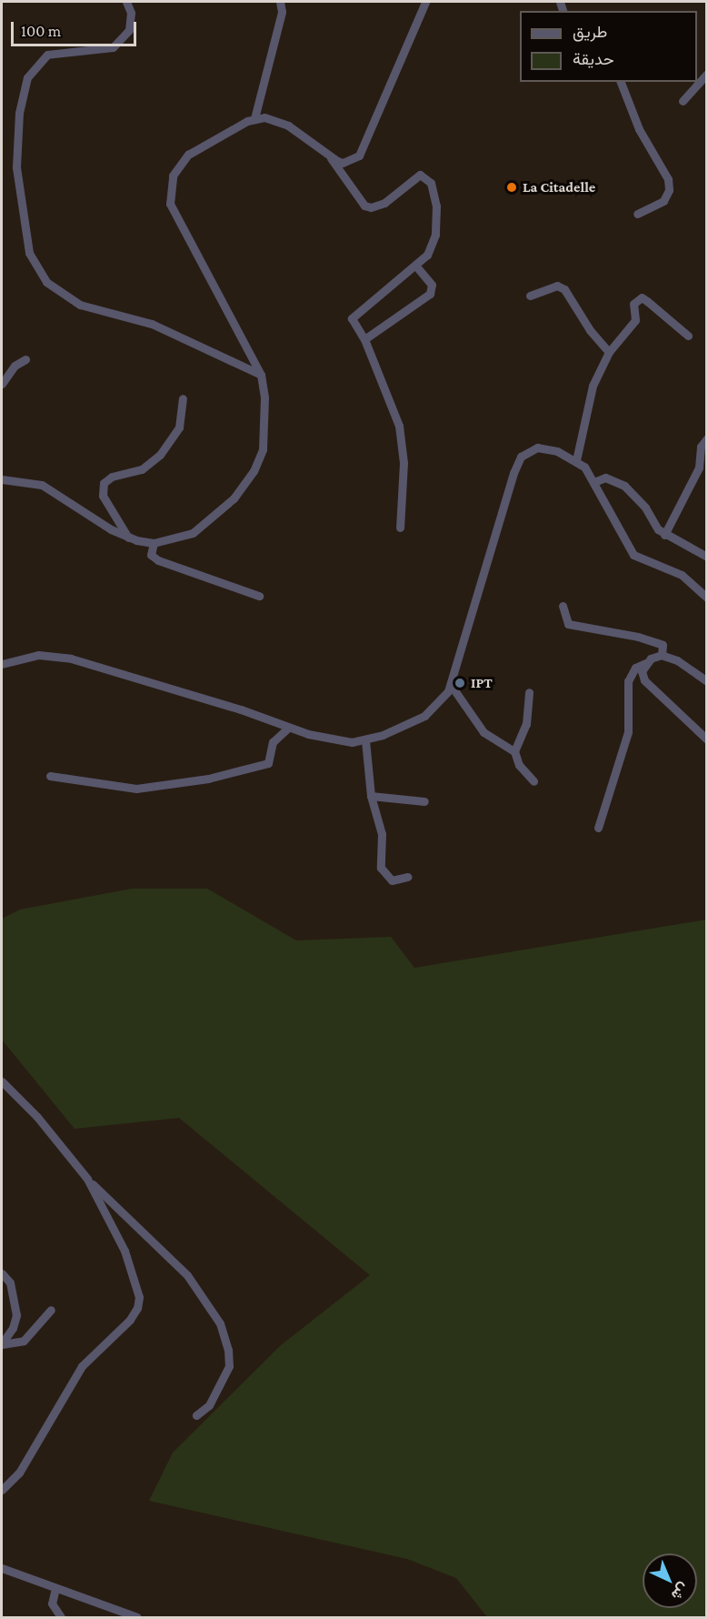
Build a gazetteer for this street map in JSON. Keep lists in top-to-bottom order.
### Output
{
  "places": ["La Citadelle", "IPT"],
  "legend": ["طريق", "حديقة"],
  "scale_bar": "100 m",
  "north": "bottom right"
}
